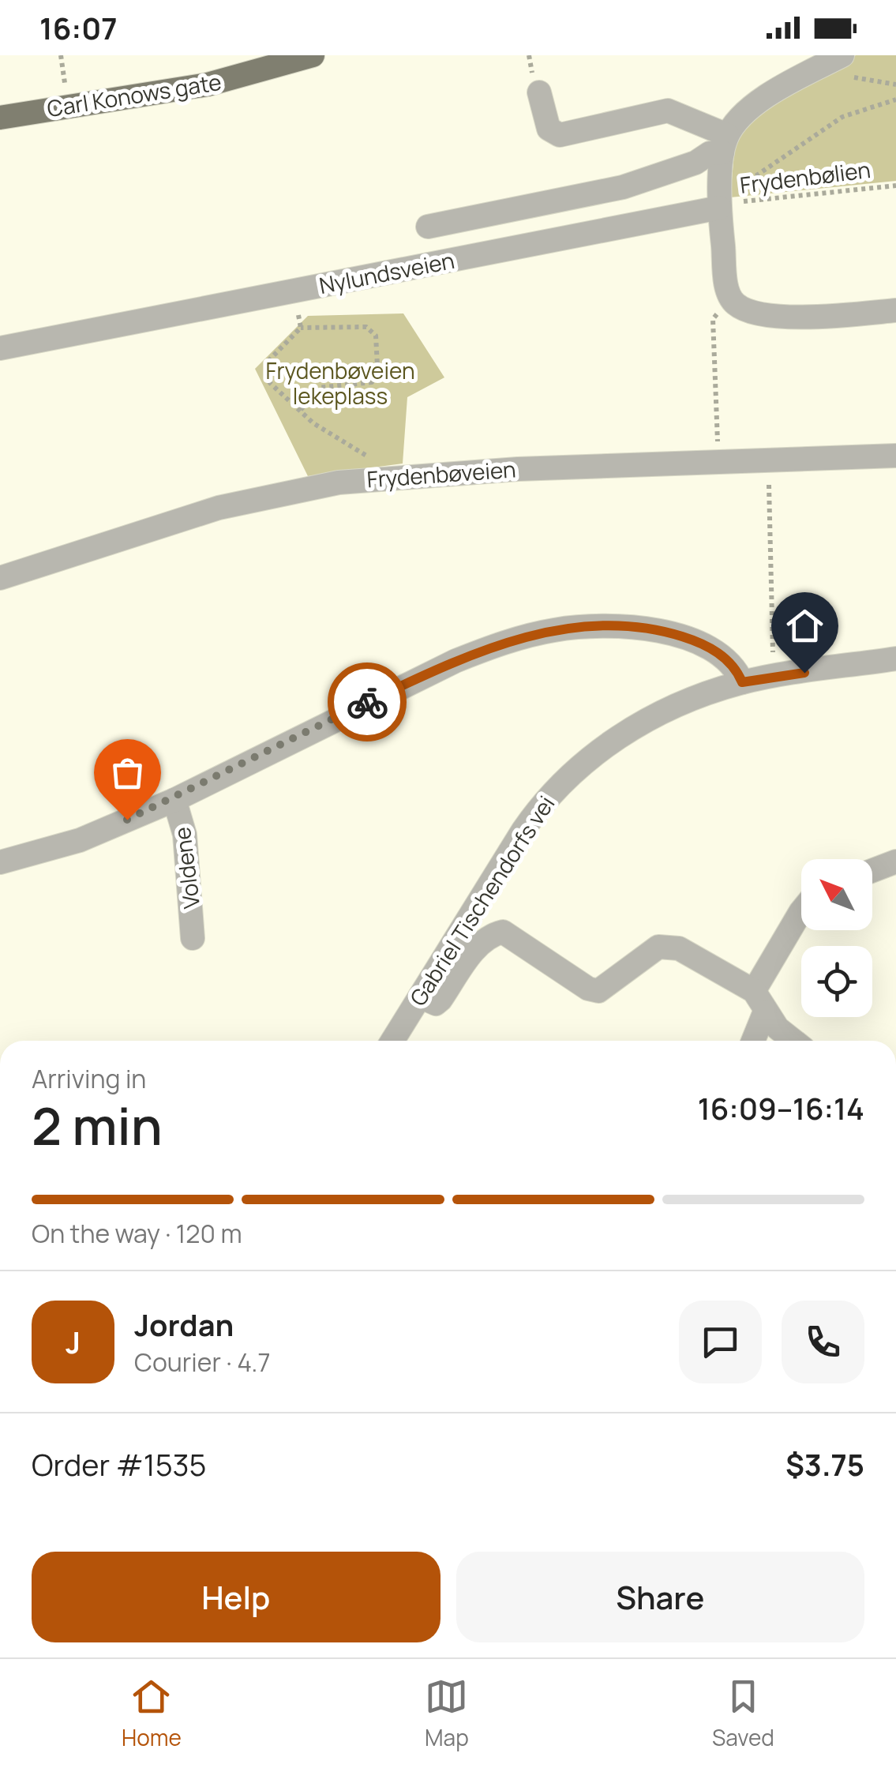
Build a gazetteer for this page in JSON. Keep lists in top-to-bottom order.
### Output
{
  "streets": {
    "main road": ["Carl Konows gate"],
    "street": [
      "Nylundsveien",
      "Frydenbøveien",
      "Voldene",
      "Gabriel Tischendorfs vei"
    ],
    "path": ["Frydenbølien"]
  },
  "crossings": [
    ["Frydenbølien", "Nylundsveien"],
    ["Voldene", "Gabriel Tischendorfs vei"]
  ],
  "parks": ["Frydenbøveien lekeplass"],
  "north": "top left",
  "page": {
    "status": "16:07",
    "heading": ["2 min", "Arriving in", "16:09–16:14"],
    "panel": [
      "Jordan",
      "Courier · 4.7",
      "Order #1535",
      "$3.75"
    ],
    "bar": "On the way · 120 m",
    "round": "J",
    "buttons": ["Help", "Share"],
    "tabs": ["Home", "Map", "Saved"]
  }
}
